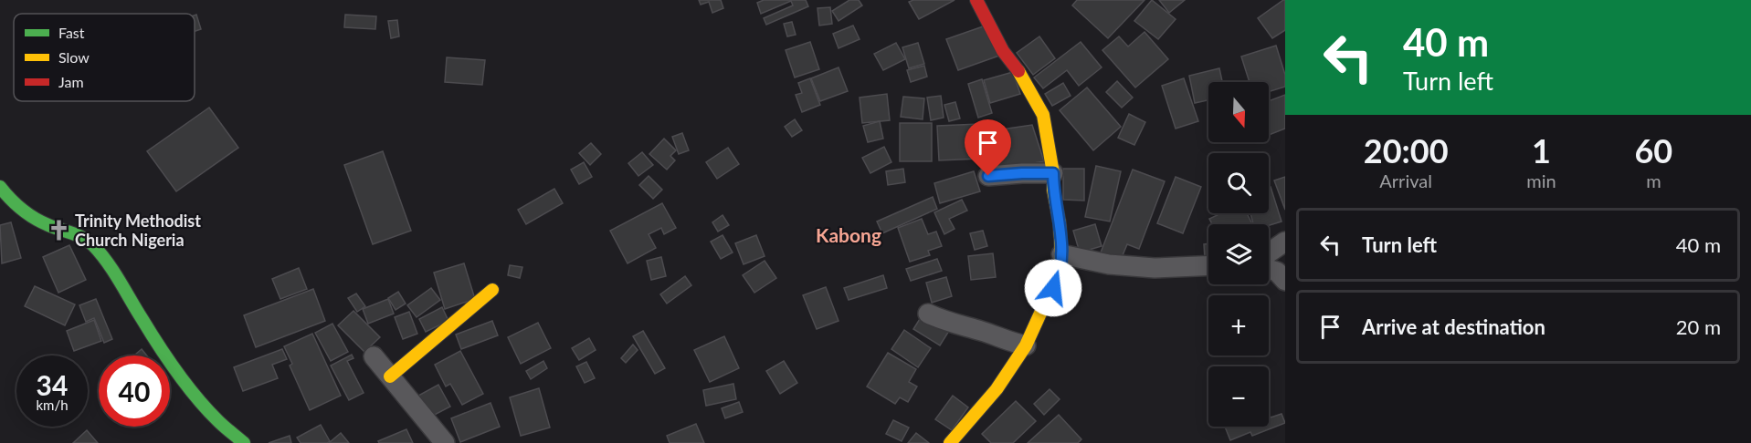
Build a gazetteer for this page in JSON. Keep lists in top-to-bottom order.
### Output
{
  "districts": ["Kabong"],
  "places": {
    "church": ["Trinity Methodist Church Nigeria"]
  },
  "legend": ["Fast", "Slow", "Jam"],
  "north": "bottom",
  "page": {
    "turn": ["40 m", "Turn left"],
    "map_buttons": ["+", "−"],
    "eta": [
      "20:00",
      "Arrival",
      "1",
      "min",
      "60",
      "m"
    ],
    "list": [
      {
        "name": "Turn left",
        "value": "40 m"
      },
      {
        "name": "Arrive at destination",
        "value": "20 m"
      }
    ],
    "speed": "34 km/h",
    "limit": "40"
  }
}
